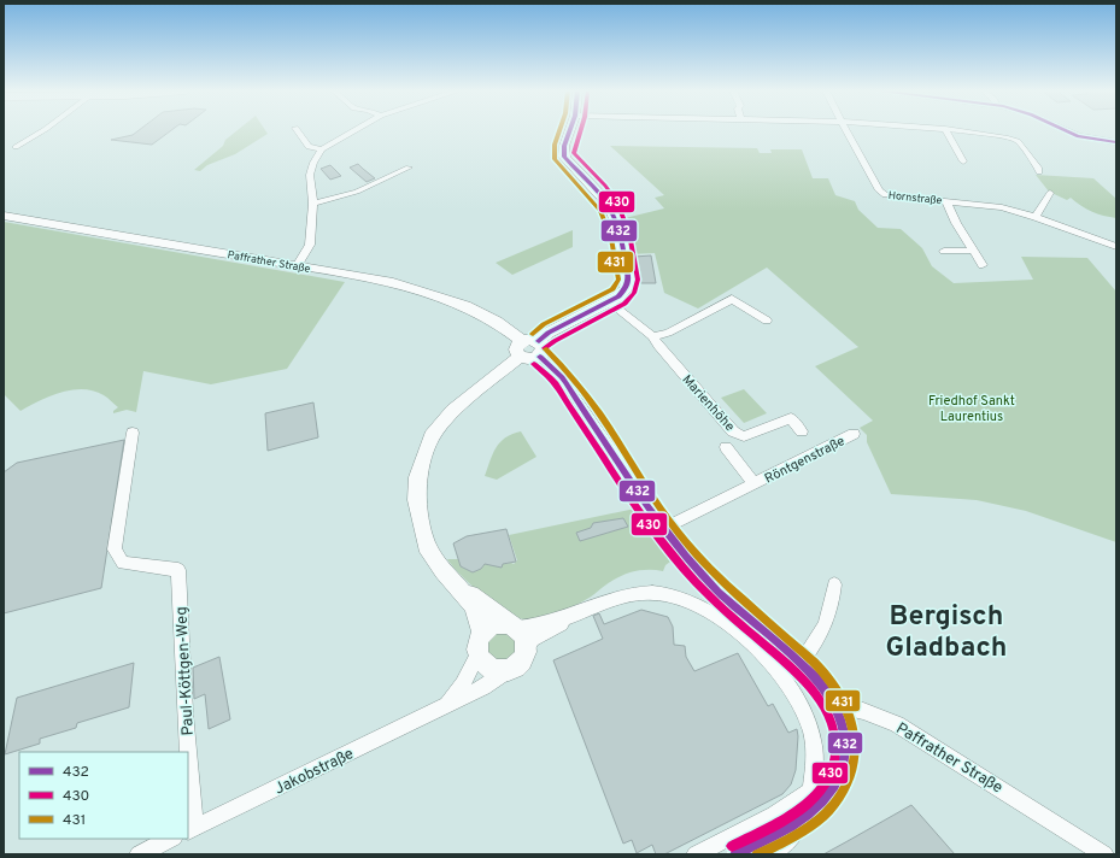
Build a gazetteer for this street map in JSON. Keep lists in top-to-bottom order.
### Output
{
  "streets": {
    "street": [
      "Hornstraße",
      "Paffrather Straße",
      "Marienhöhe",
      "Röntgenstraße",
      "Paul-Köttgen-Weg",
      "Jakobstraße"
    ]
  },
  "crossings": [
    ["Paul-Köttgen-Weg", "Jakobstraße"]
  ],
  "districts": ["Bergisch Gladbach"],
  "parks": ["Friedhof Sankt Laurentius"],
  "lines": ["transit line 432", "transit line 430", "transit line 431"],
  "legend": ["432", "430", "431"]
}
